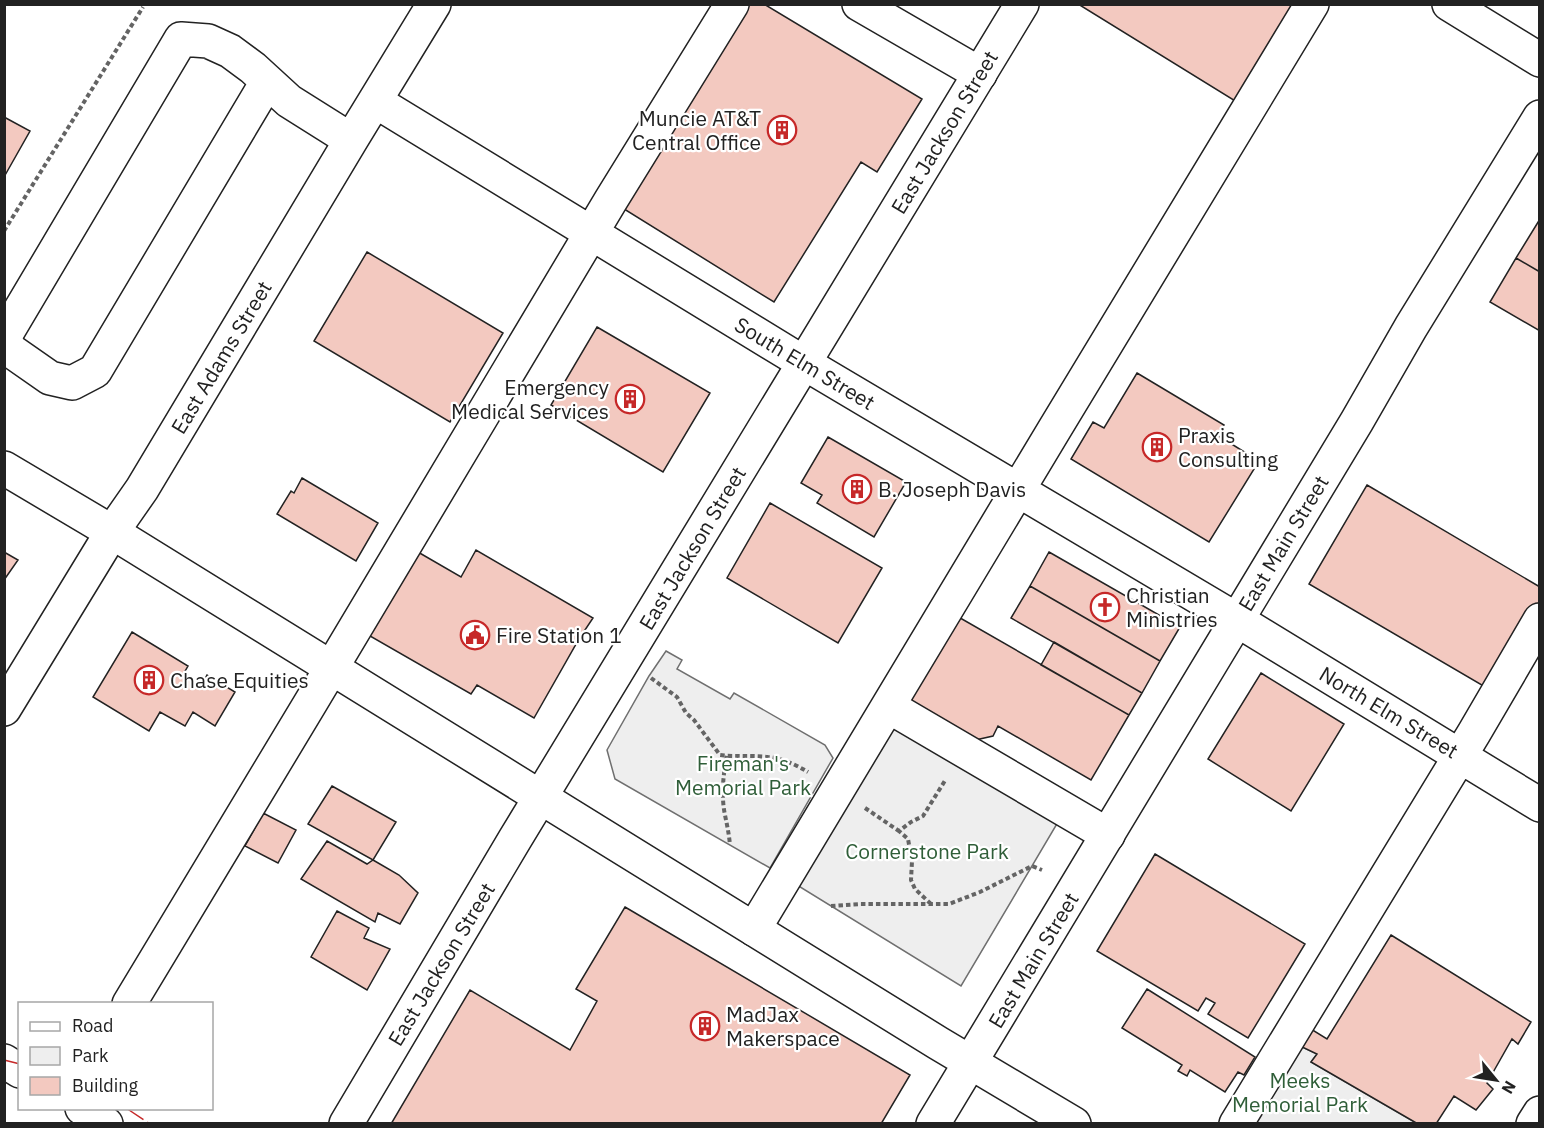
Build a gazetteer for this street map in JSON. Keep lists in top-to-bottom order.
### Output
{
  "streets": {
    "main road": [
      "East Jackson Street",
      "East Adams Street",
      "South Elm Street",
      "East Main Street",
      "North Elm Street"
    ]
  },
  "crossings": [
    ["East Jackson Street", "South Elm Street"],
    ["East Adams Street", "South Elm Street"],
    ["South Elm Street", "East Main Street"],
    ["South Elm Street", "North Elm Street"],
    ["East Main Street", "North Elm Street"]
  ],
  "parks": ["Fireman's Memorial Park", "Cornerstone Park", "Meeks Memorial Park"],
  "places": {
    "building": [
      "Muncie AT&T Central Office",
      "Emergency Medical Services",
      "Praxis Consulting",
      "B. Joseph Davis",
      "Chase Equities",
      "MadJax Makerspace"
    ],
    "church": ["Christian Ministries"],
    "public building": ["Fire Station 1"]
  },
  "legend": ["Road", "Park", "Building"],
  "north": "bottom right"
}
